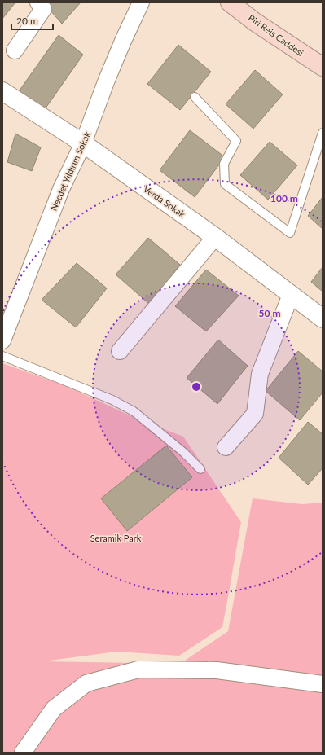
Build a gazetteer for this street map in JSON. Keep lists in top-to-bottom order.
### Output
{
  "streets": {
    "main road": ["Piri Reis Caddesi"],
    "street": ["Necdet Yıldırım Sokak", "Verda Sokak"]
  },
  "crossings": [
    ["Necdet Yıldırım Sokak", "Verda Sokak"]
  ],
  "parks": ["Seramik Park"],
  "scale_bar": "20 m",
  "rings": ["100 m", "50 m"]
}
